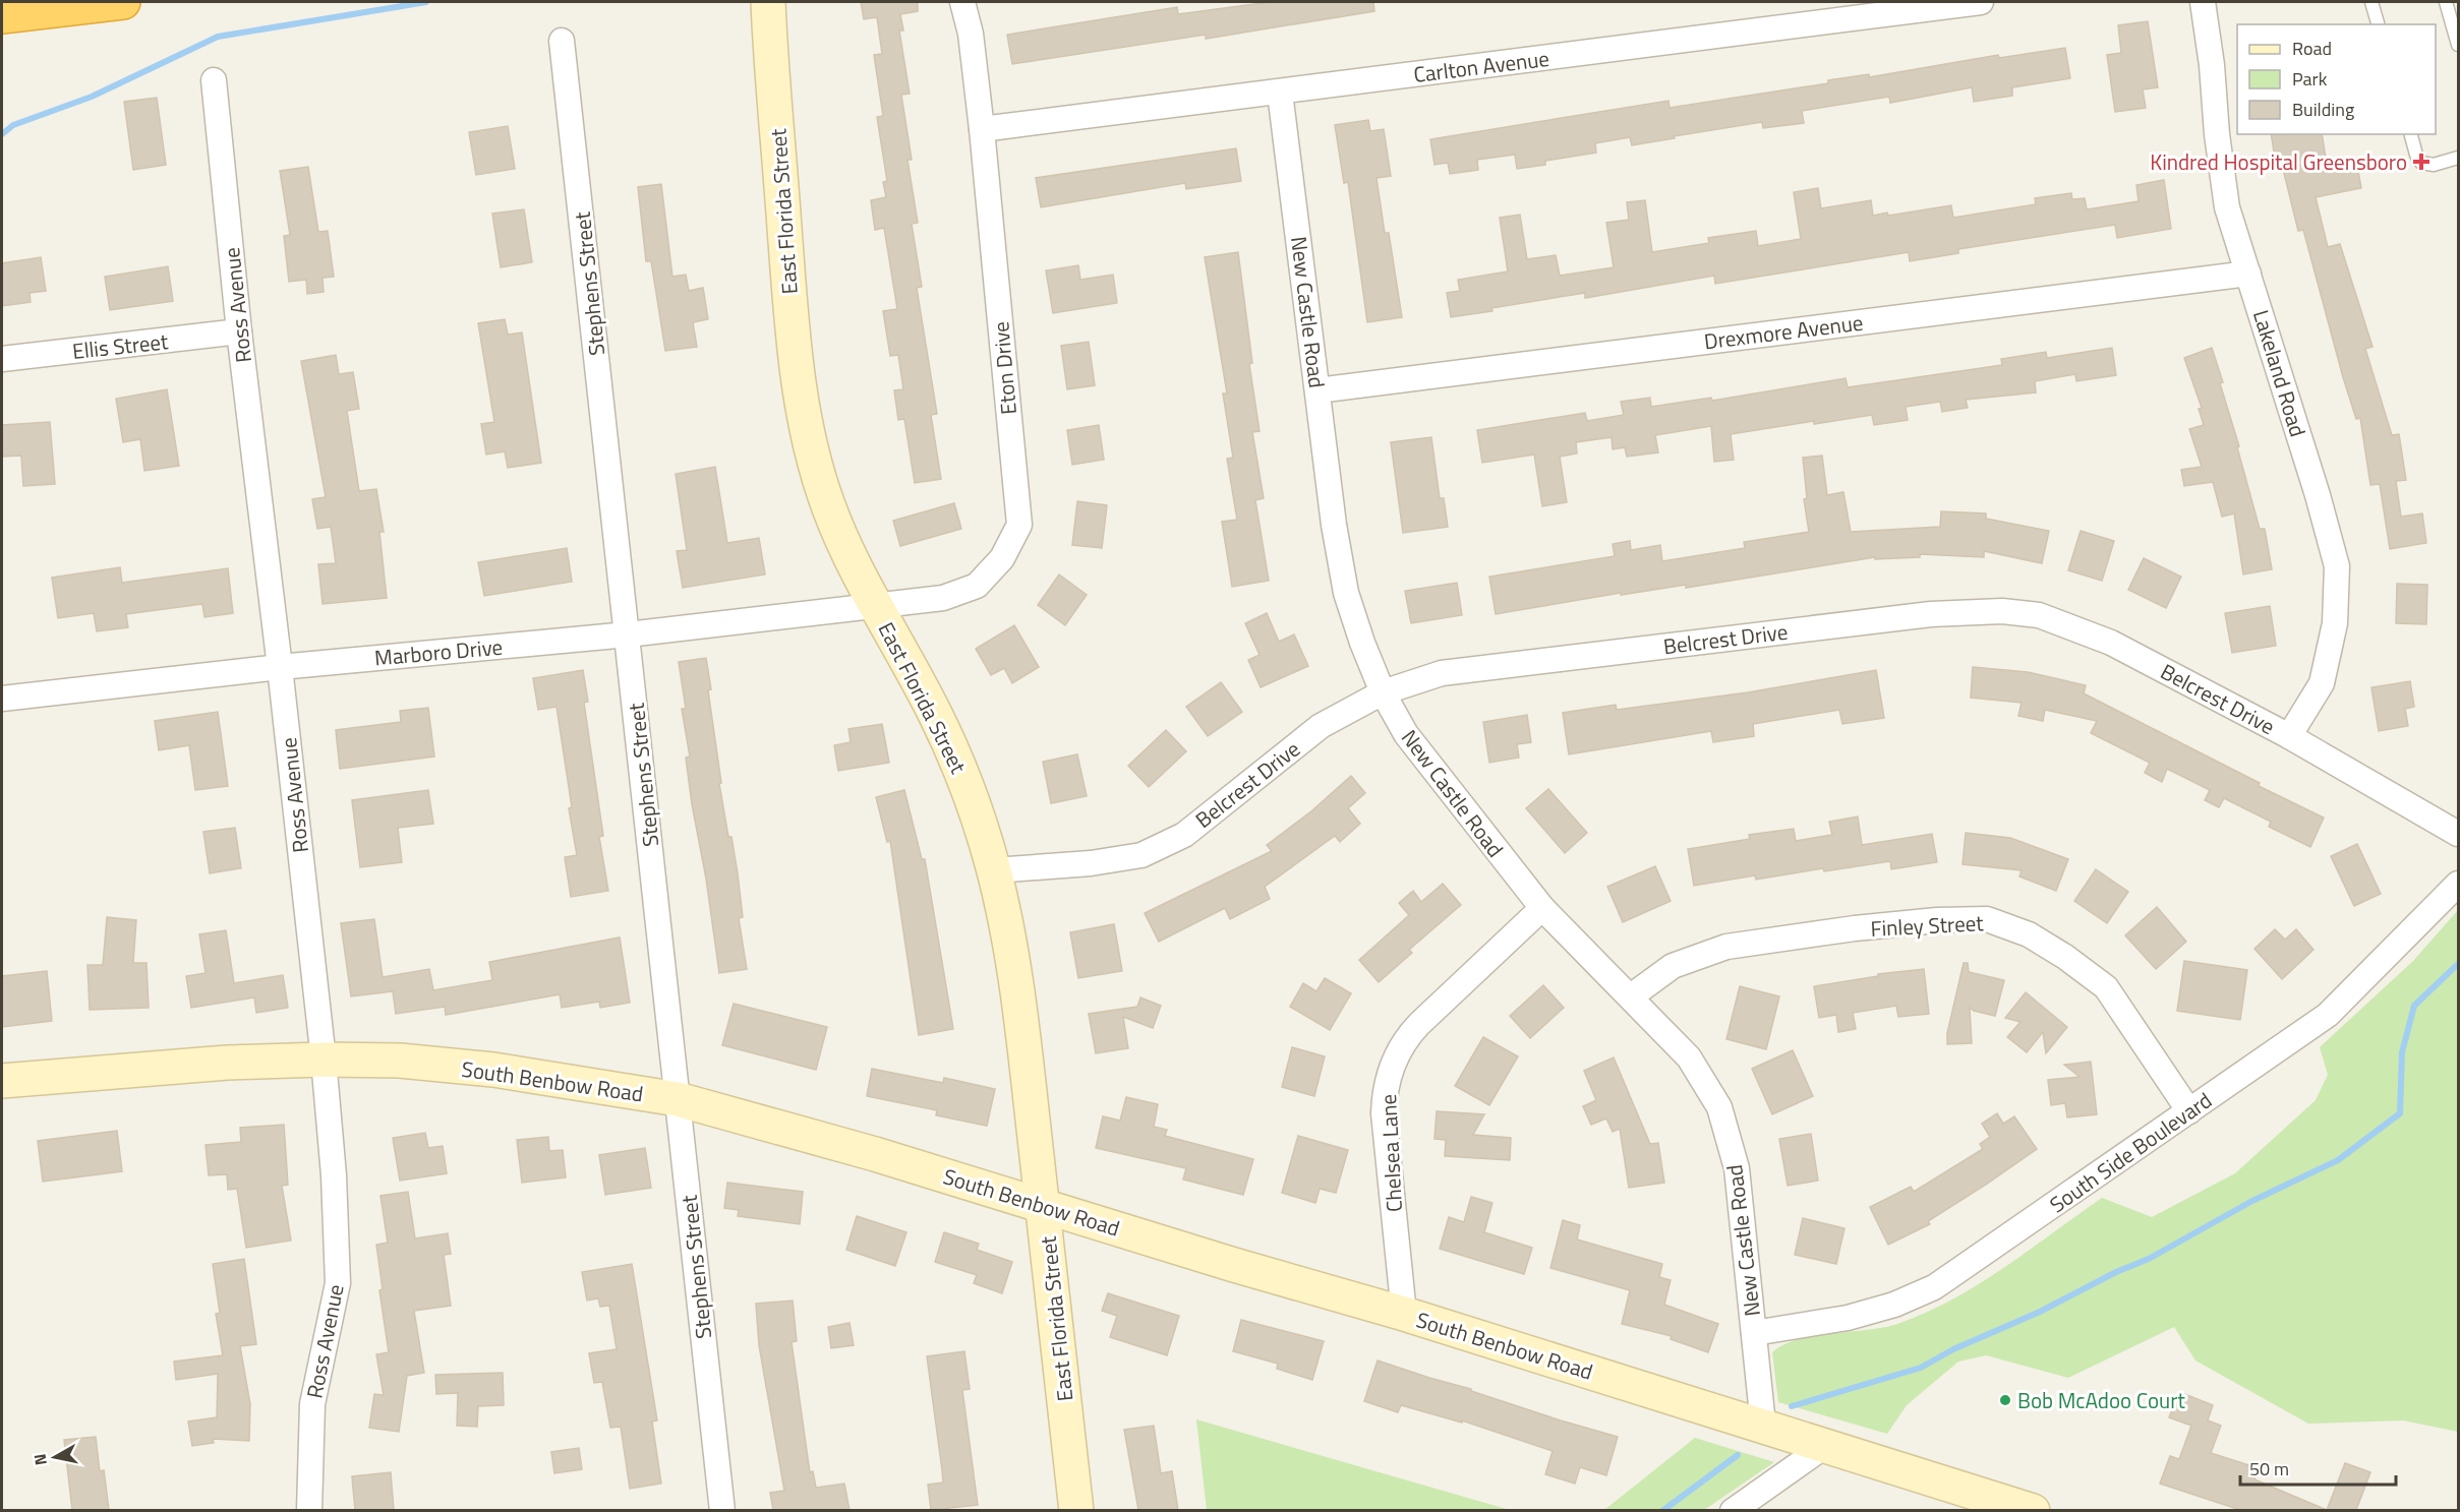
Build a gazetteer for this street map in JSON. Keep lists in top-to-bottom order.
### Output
{
  "streets": {
    "main road": ["East Florida Street", "South Benbow Road"],
    "street": [
      "Carlton Avenue",
      "Stephens Street",
      "Ross Avenue",
      "New Castle Road",
      "Drexmore Avenue",
      "Ellis Street",
      "Eton Drive",
      "Lakeland Road",
      "Belcrest Drive",
      "Marboro Drive",
      "Finley Street",
      "South Side Boulevard",
      "Chelsea Lane"
    ]
  },
  "crossings": [
    ["Carlton Avenue", "New Castle Road"],
    ["Carlton Avenue", "Eton Drive"],
    ["East Florida Street", "Eton Drive"],
    ["East Florida Street", "Belcrest Drive"],
    ["East Florida Street", "Marboro Drive"],
    ["East Florida Street", "South Benbow Road"],
    ["Stephens Street", "Marboro Drive"],
    ["Stephens Street", "South Benbow Road"],
    ["Ross Avenue", "Ellis Street"],
    ["Ross Avenue", "Marboro Drive"],
    ["Ross Avenue", "South Benbow Road"],
    ["New Castle Road", "Drexmore Avenue"],
    ["New Castle Road", "Belcrest Drive"],
    ["New Castle Road", "Finley Street"],
    ["New Castle Road", "South Benbow Road"],
    ["New Castle Road", "South Side Boulevard"],
    ["New Castle Road", "Chelsea Lane"],
    ["Drexmore Avenue", "Lakeland Road"],
    ["Eton Drive", "Marboro Drive"],
    ["Lakeland Road", "Belcrest Drive"],
    ["Finley Street", "South Side Boulevard"],
    ["South Benbow Road", "Chelsea Lane"]
  ],
  "places": {
    "health": ["Kindred Hospital Greensboro"],
    "other": ["Bob McAdoo Court"]
  },
  "legend": ["Road", "Park", "Building"],
  "scale_bar": "50 m",
  "north": "left"
}
